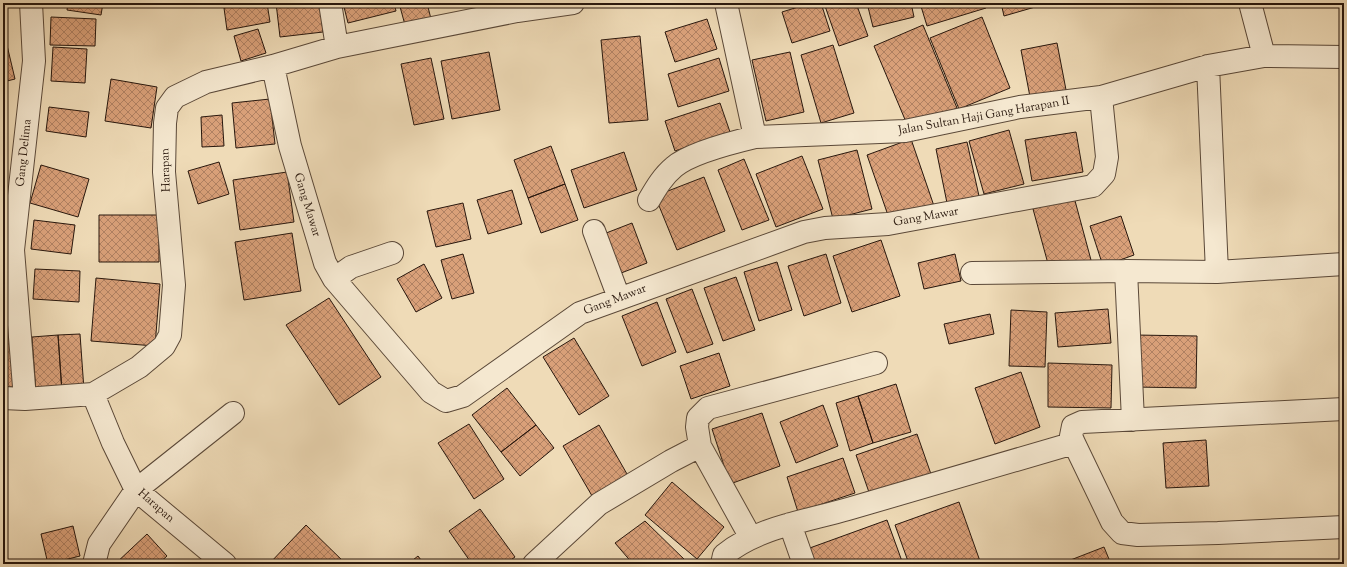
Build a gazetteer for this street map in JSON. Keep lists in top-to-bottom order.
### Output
{
  "streets": {
    "street": [
      "Jalan Sultan Haji Gang Harapan II",
      "Gang Delima",
      "Harapan",
      "Gang Mawar"
    ]
  },
  "crossings": [
    ["Jalan Sultan Haji Gang Harapan II", "Gang Mawar"],
    ["Harapan", "Gang Mawar"]
  ]
}
